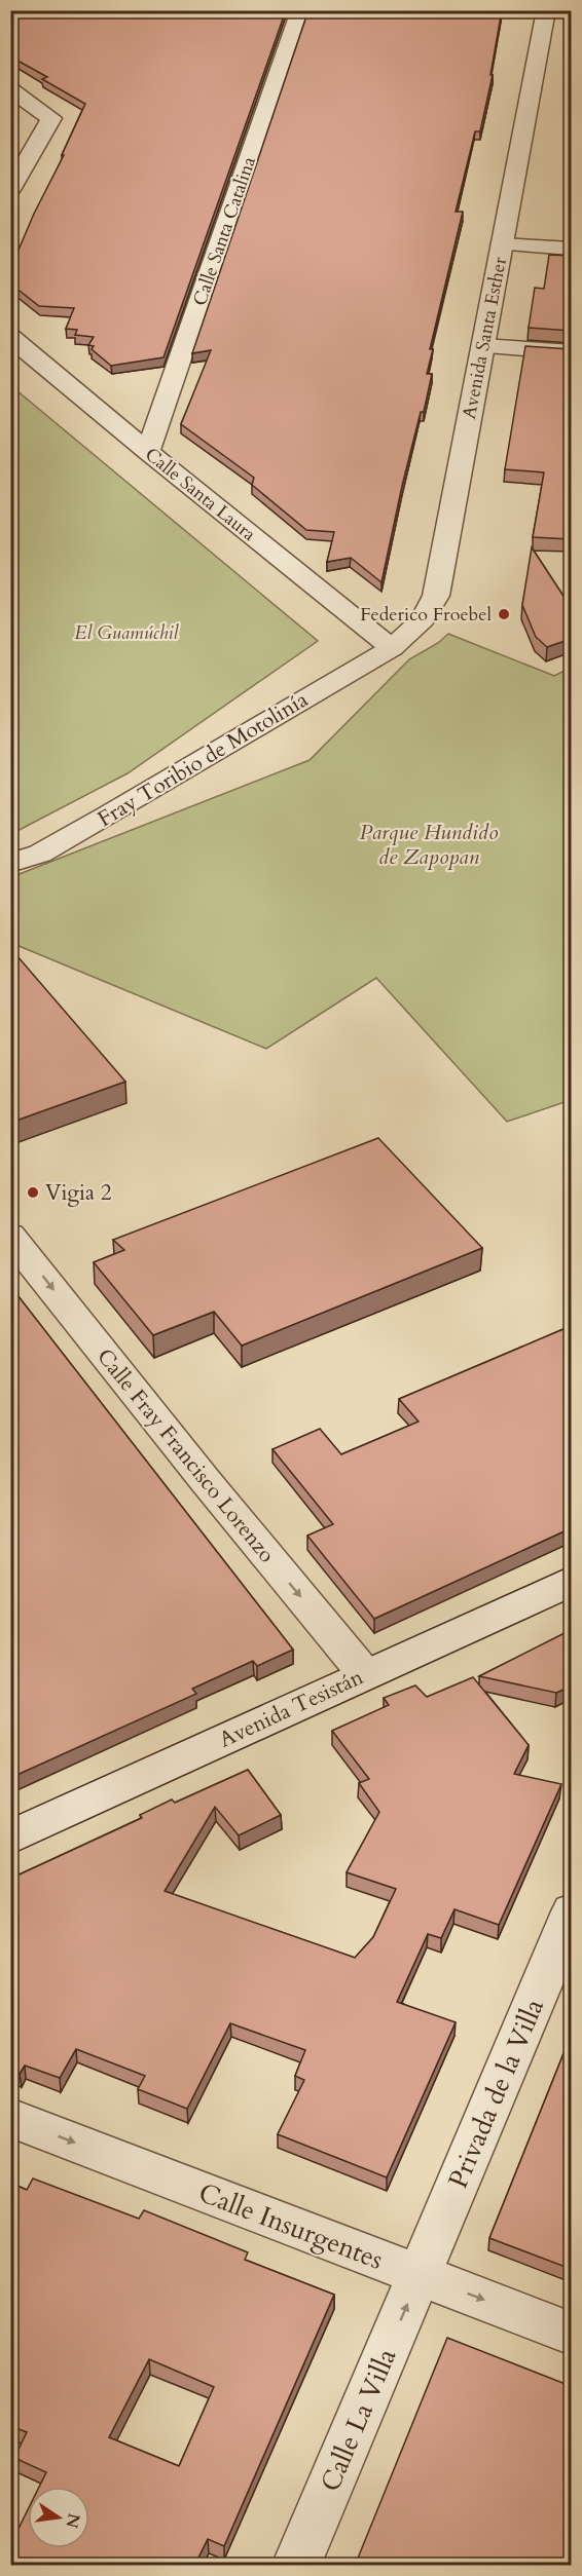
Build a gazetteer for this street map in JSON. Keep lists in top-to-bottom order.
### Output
{
  "streets": {
    "street": [
      "Calle Santa Catalina",
      "Avenida Santa Esther",
      "Calle Santa Laura",
      "Fray Toribio de Motolinía",
      "Calle Fray Francisco Lorenzo",
      "Avenida Tesistán",
      "Privada de la Villa",
      "Calle Insurgentes",
      "Calle La Villa"
    ]
  },
  "crossings": [
    ["Calle Santa Catalina", "Calle Santa Laura"],
    ["Avenida Santa Esther", "Calle Santa Laura"],
    ["Avenida Santa Esther", "Fray Toribio de Motolinía"],
    ["Calle Santa Laura", "Fray Toribio de Motolinía"],
    ["Calle Fray Francisco Lorenzo", "Avenida Tesistán"],
    ["Privada de la Villa", "Calle Insurgentes"],
    ["Privada de la Villa", "Calle La Villa"],
    ["Calle Insurgentes", "Calle La Villa"]
  ],
  "one_way": ["Calle Fray Francisco Lorenzo", "Calle Insurgentes", "Calle La Villa"],
  "parks": ["El Guamúchil", "Parque Hundido de Zapopan"],
  "places": ["Federico Froebel", "Vigia 2"],
  "north": "right"
}
